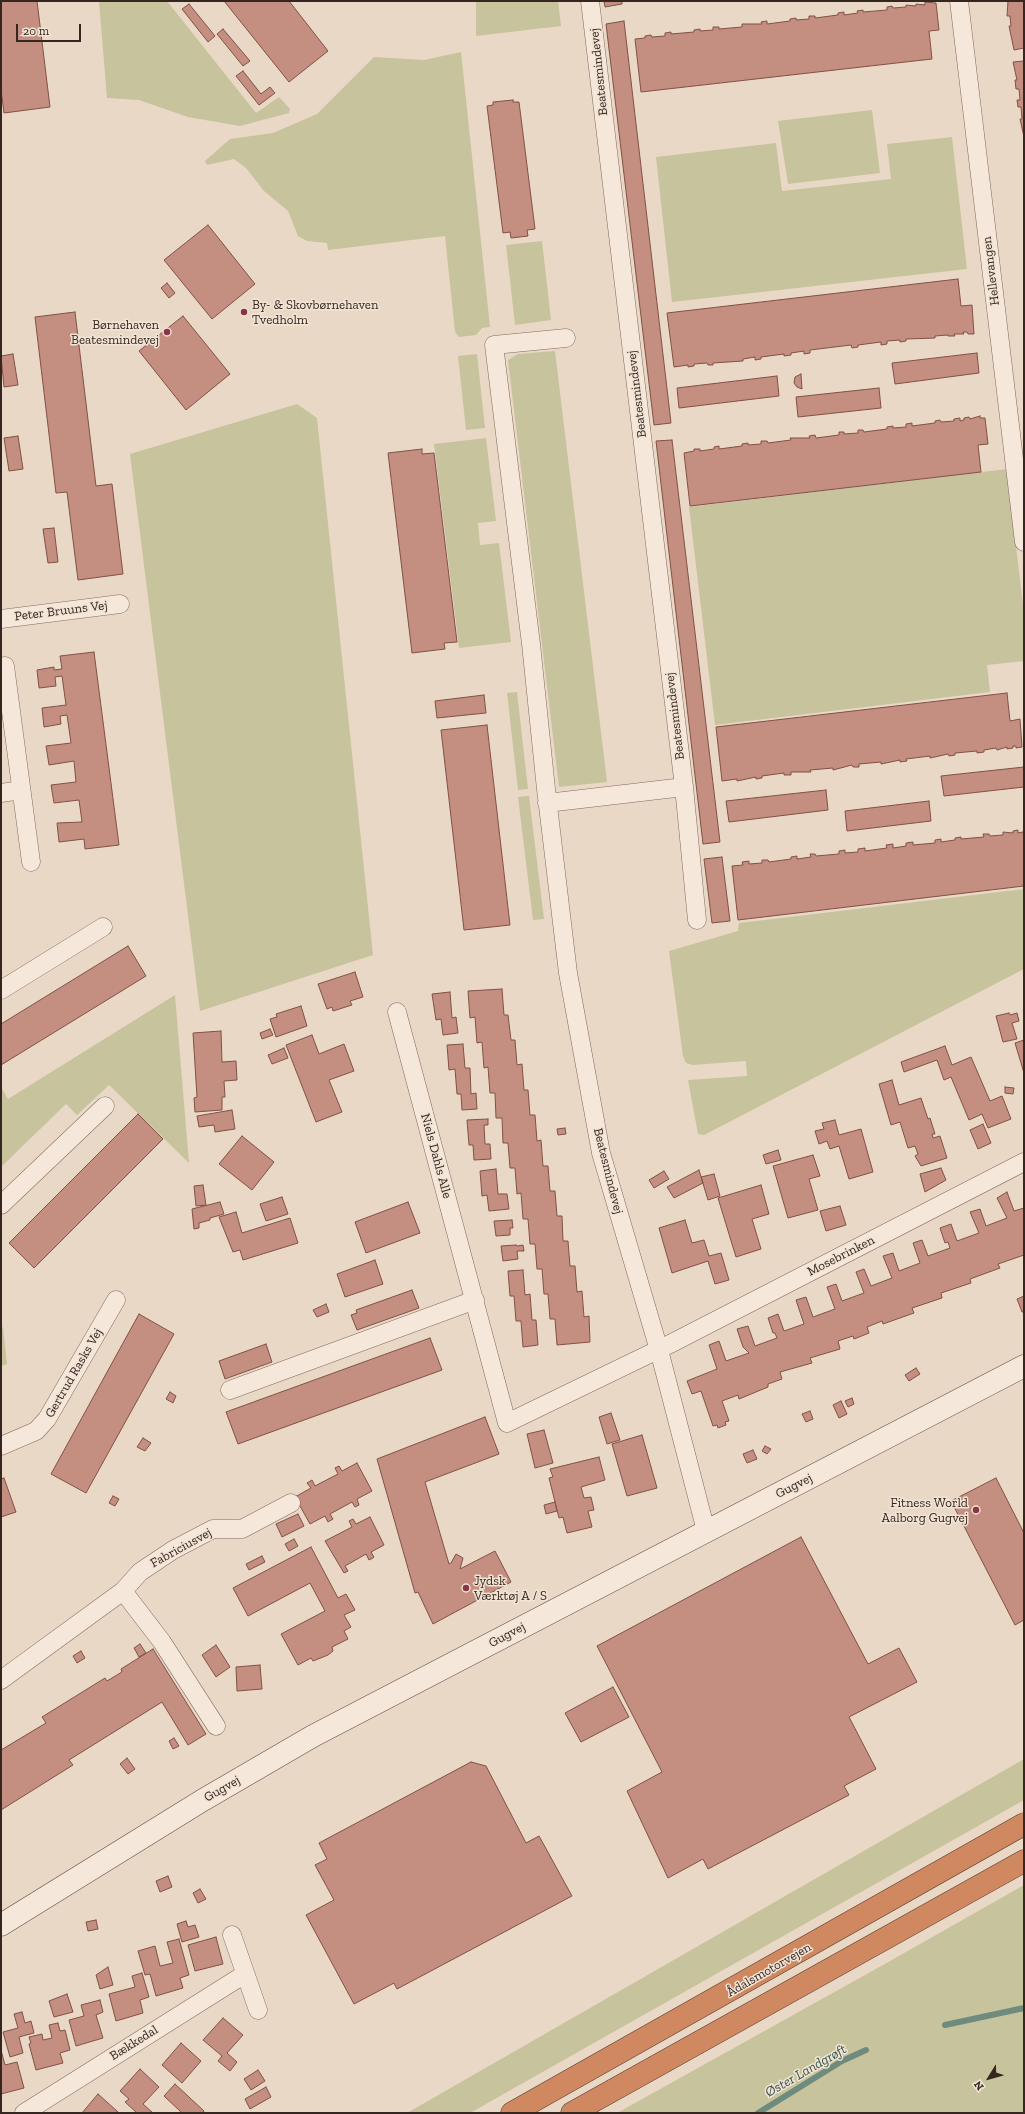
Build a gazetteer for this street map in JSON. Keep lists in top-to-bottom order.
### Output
{
  "streets": {
    "highway": ["Ådalsmotorvejen"],
    "street": [
      "Beatesmindevej",
      "Hellevangen",
      "Peter Bruuns Vej",
      "Niels Dahls Alle",
      "Mosebrinken",
      "Gertrud Rasks Vej",
      "Gugvej",
      "Fabriciusvej",
      "Bækkedal"
    ]
  },
  "crossings": [
    ["Beatesmindevej", "Niels Dahls Alle"],
    ["Beatesmindevej", "Mosebrinken"],
    ["Beatesmindevej", "Gugvej"],
    ["Niels Dahls Alle", "Mosebrinken"]
  ],
  "water": ["Øster Landgrøft"],
  "places": [
    "By- & Skovbørnehaven Tvedholm",
    "Børnehaven Beatesmindevej",
    "Fitness World Aalborg Gugvej",
    "Jydsk Værktøj A / S"
  ],
  "scale_bar": "20 m",
  "north": "bottom left"
}
